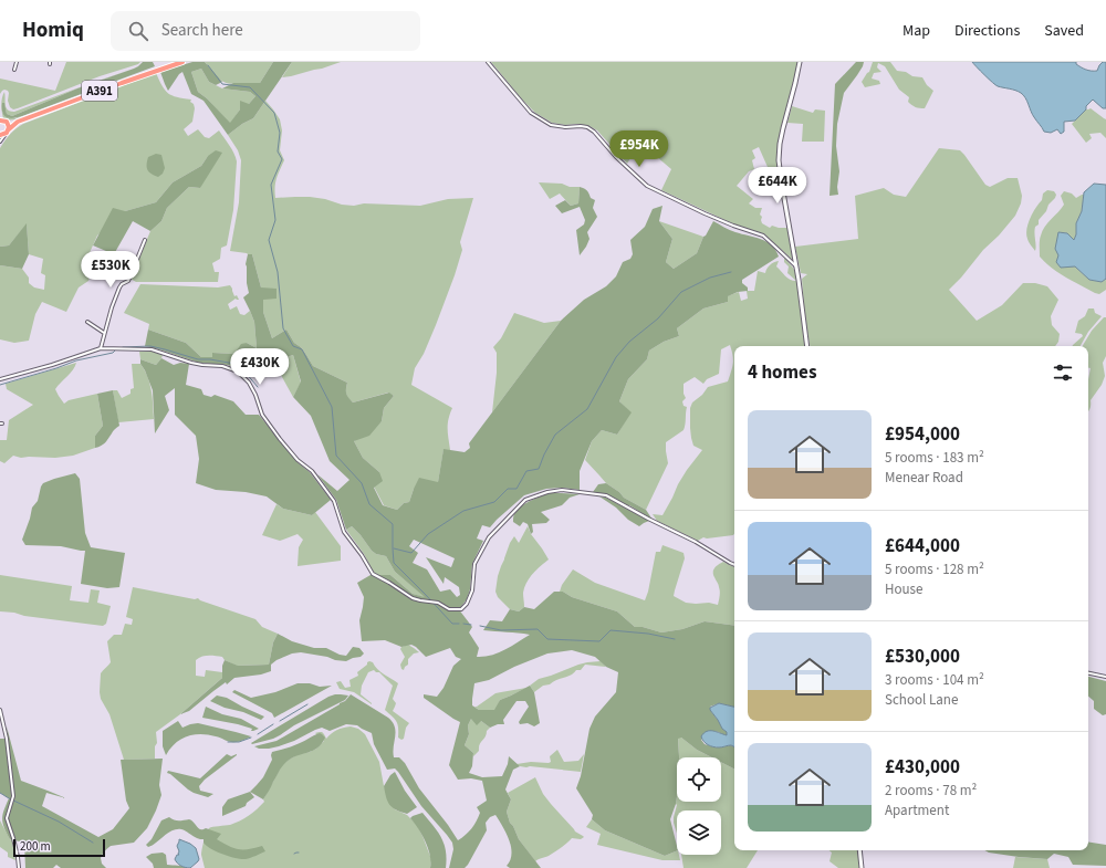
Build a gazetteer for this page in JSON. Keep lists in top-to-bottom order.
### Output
{
  "streets": {
    "highway": ["A391"]
  },
  "scale_bar": "200 m",
  "page": {
    "header": "Homiq",
    "search": "Search here",
    "nav": ["Map", "Directions", "Saved"],
    "price": [
      "£954K",
      "£644K",
      "£530K",
      "£430K"
    ],
    "heading": "4 homes",
    "list": [
      {
        "name": "£954,000",
        "note": "5 rooms · 183 m² · Menear Road"
      },
      {
        "name": "£644,000",
        "note": "5 rooms · 128 m² · House"
      },
      {
        "name": "£530,000",
        "note": "3 rooms · 104 m² · School Lane"
      },
      {
        "name": "£430,000",
        "note": "2 rooms · 78 m² · Apartment"
      }
    ],
    "scale": "200 m"
  }
}
